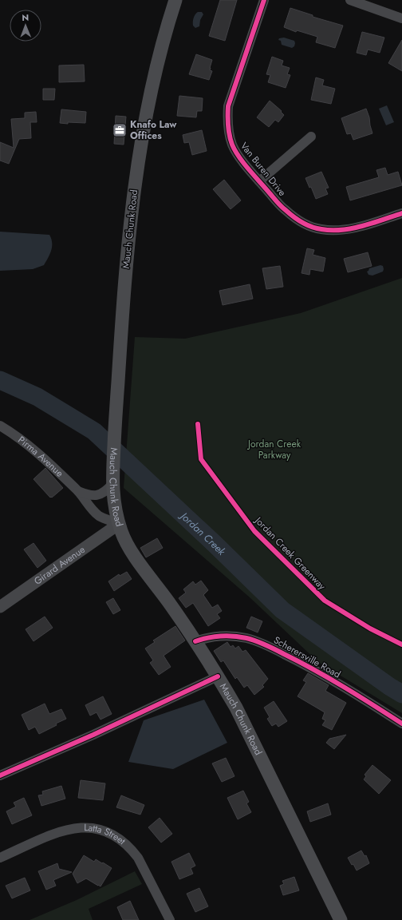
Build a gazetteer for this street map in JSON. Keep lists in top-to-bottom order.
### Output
{
  "streets": {
    "main road": ["Mauch Chunk Road"],
    "street": [
      "Van Buren Drive",
      "Pirma Avenue",
      "Girard Avenue",
      "Scherersville Road",
      "Latta Street"
    ],
    "cycle path": ["Jordan Creek Greenway"]
  },
  "crossings": [
    ["Mauch Chunk Road", "Pirma Avenue"],
    ["Mauch Chunk Road", "Girard Avenue"],
    ["Mauch Chunk Road", "Scherersville Road"],
    ["Pirma Avenue", "Girard Avenue"]
  ],
  "water": ["Jordan Creek"],
  "parks": ["Jordan Creek Parkway"],
  "places": {
    "office": ["Knafo Law Offices"]
  },
  "north": "top"
}
